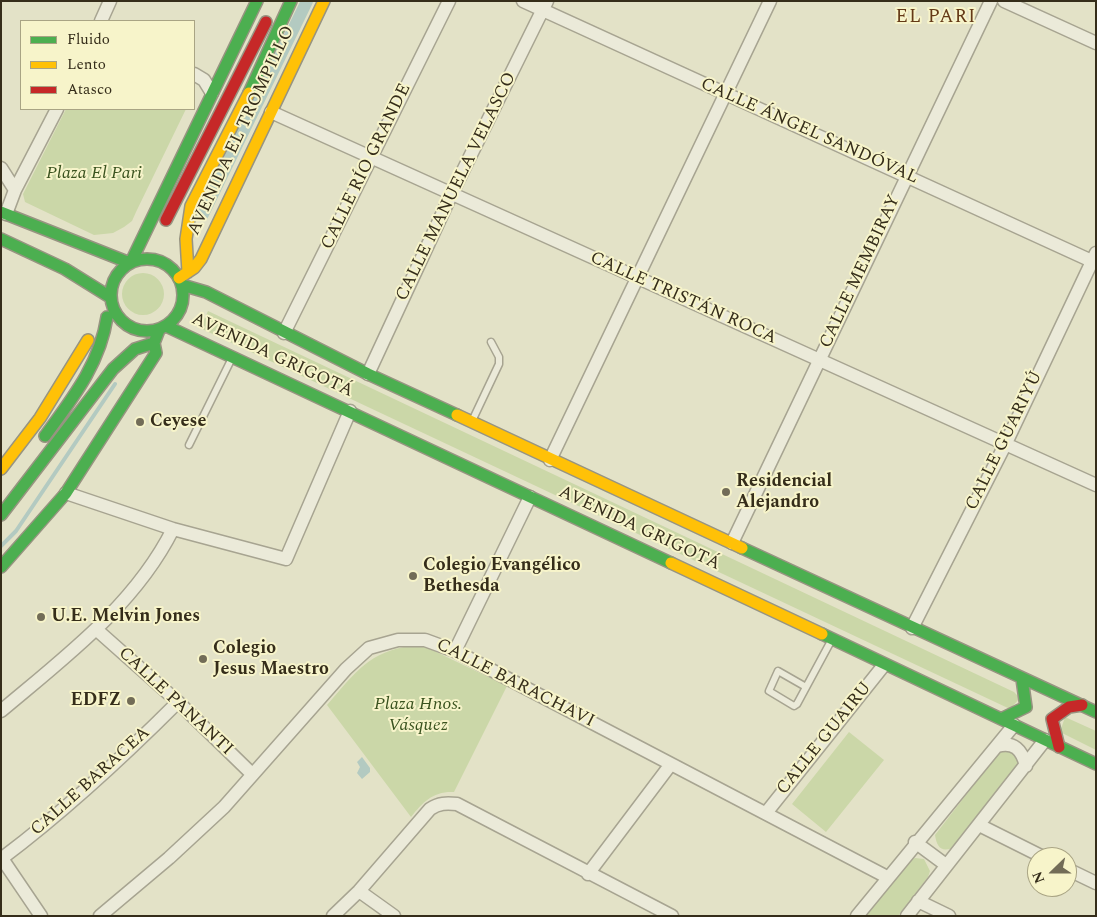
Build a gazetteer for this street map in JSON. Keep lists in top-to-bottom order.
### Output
{
  "streets": {
    "main road": ["AVENIDA EL TROMPILLO", "AVENIDA GRIGOTÁ"],
    "street": [
      "CALLE ÁNGEL SANDÓVAL",
      "CALLE RÍO GRANDE",
      "CALLE MANUELA VELASCO",
      "CALLE MEMBIRAY",
      "CALLE TRISTÁN ROCA",
      "CALLE GUARIYÚ",
      "CALLE BARACHAVI",
      "CALLE PANANTI",
      "CALLE GUAIRU",
      "CALLE BARACEA"
    ]
  },
  "crossings": [
    ["AVENIDA EL TROMPILLO", "CALLE TRISTÁN ROCA"],
    ["AVENIDA EL TROMPILLO", "AVENIDA GRIGOTÁ"],
    ["CALLE ÁNGEL SANDÓVAL", "CALLE MANUELA VELASCO"],
    ["CALLE ÁNGEL SANDÓVAL", "CALLE MEMBIRAY"],
    ["CALLE ÁNGEL SANDÓVAL", "CALLE GUARIYÚ"],
    ["CALLE RÍO GRANDE", "CALLE TRISTÁN ROCA"],
    ["CALLE RÍO GRANDE", "AVENIDA GRIGOTÁ"],
    ["CALLE MANUELA VELASCO", "CALLE TRISTÁN ROCA"],
    ["CALLE MANUELA VELASCO", "AVENIDA GRIGOTÁ"],
    ["CALLE MEMBIRAY", "CALLE TRISTÁN ROCA"],
    ["CALLE MEMBIRAY", "AVENIDA GRIGOTÁ"],
    ["CALLE TRISTÁN ROCA", "CALLE GUARIYÚ"],
    ["AVENIDA GRIGOTÁ", "CALLE GUARIYÚ"],
    ["AVENIDA GRIGOTÁ", "CALLE GUAIRU"],
    ["CALLE BARACHAVI", "CALLE PANANTI"],
    ["CALLE BARACHAVI", "CALLE GUAIRU"],
    ["CALLE PANANTI", "CALLE BARACEA"]
  ],
  "districts": ["EL PARI"],
  "parks": ["Plaza El Pari", "Plaza Hnos. Vásquez"],
  "places": [
    "Ceyese",
    "Residencial Alejandro",
    "Colegio Evangélico Bethesda",
    "U.E. Melvin Jones",
    "Colegio Jesus Maestro",
    "EDFZ"
  ],
  "legend": ["Fluido", "Lento", "Atasco"],
  "north": "left"
}
